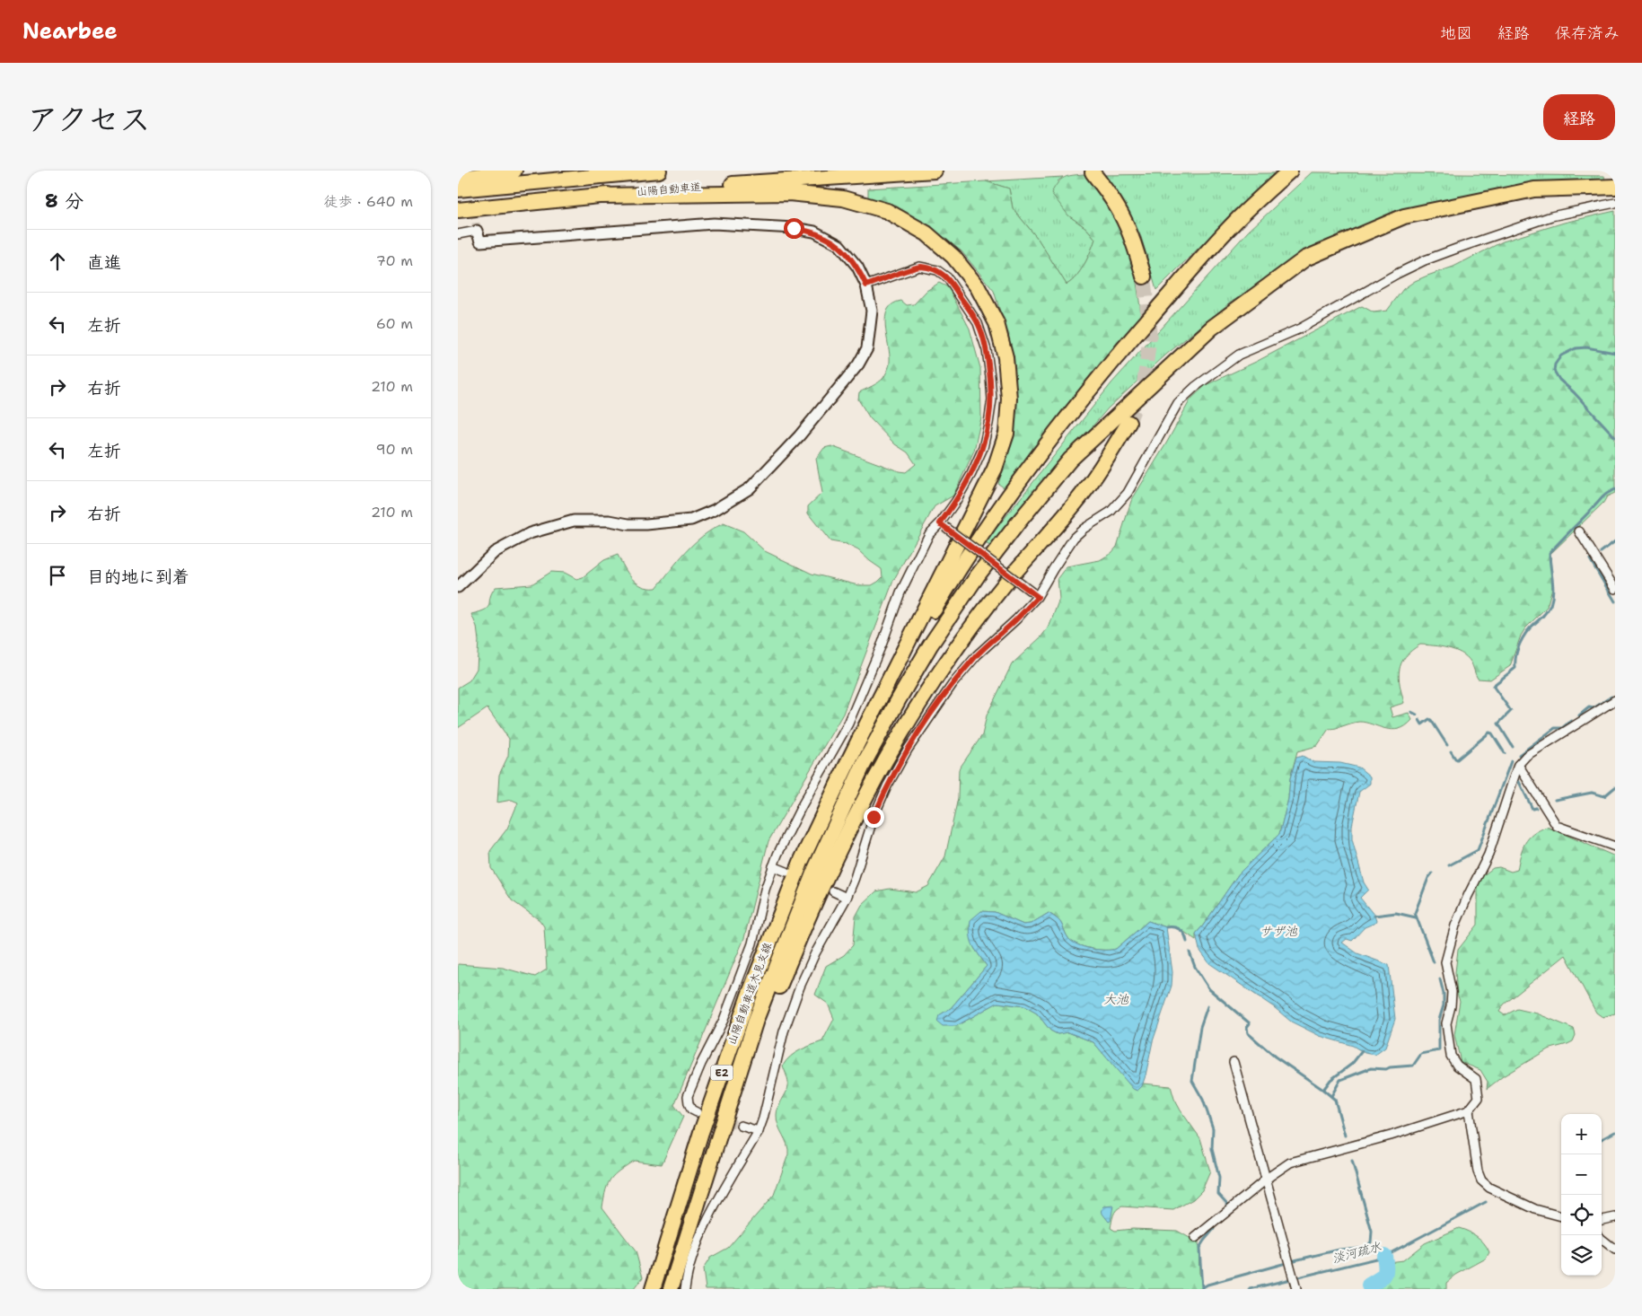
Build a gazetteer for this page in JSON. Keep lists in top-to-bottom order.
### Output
{
  "streets": {
    "highway": ["山陽自動車道", "山陽自動車道木見支線", "E2"]
  },
  "water": ["サザ池", "大池", "淡河疏水"],
  "page": {
    "header": "Nearbee",
    "nav": ["地図", "経路", "保存済み"],
    "title": "アクセス",
    "buttons": "経路",
    "heading": ["8 分", "徒歩 · 640 m"],
    "list": [
      ["直進", "70 m"],
      ["左折", "60 m"],
      ["右折", "210 m"],
      ["左折", "90 m"],
      ["右折", "210 m"],
      "目的地に到着"
    ],
    "map_buttons": ["+", "−"]
  }
}
